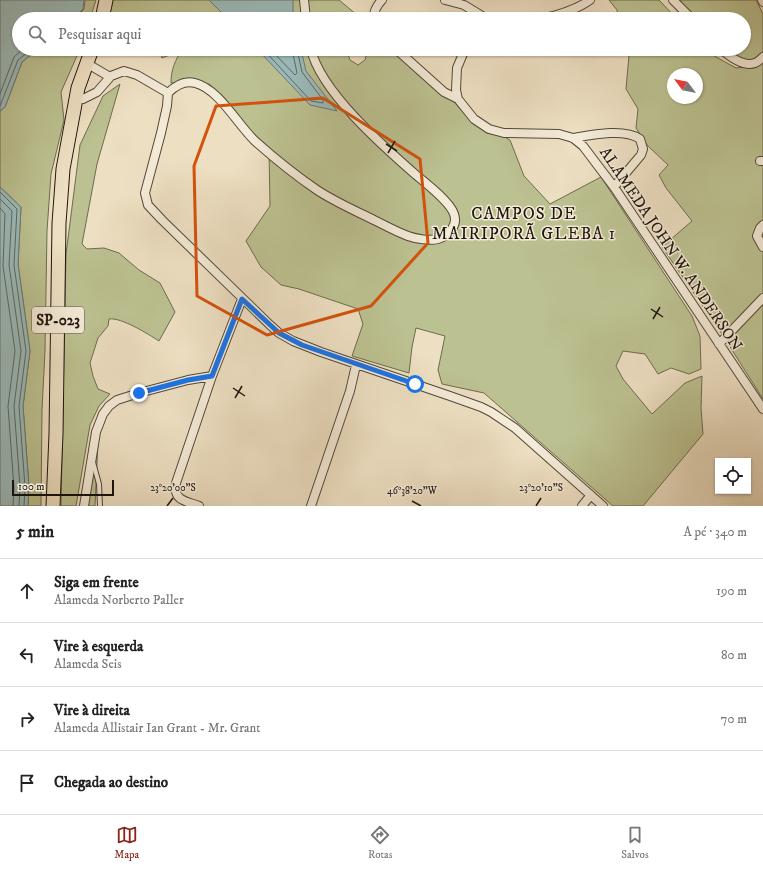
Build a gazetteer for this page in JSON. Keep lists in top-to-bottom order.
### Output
{
  "streets": {
    "main road": ["SP-023"],
    "street": ["ALAMEDA JOHN W. ANDERSON"]
  },
  "districts": ["CAMPOS DE MAIRIPORÃ GLEBA 1"],
  "scale_bar": "100 m",
  "north": "top left",
  "page": {
    "search": "Pesquisar aqui",
    "scale": "100 m",
    "heading": ["5 min", "A pé · 340 m"],
    "list": [
      ["Siga em frente", "Alameda Norberto Paller", "190 m"],
      ["Vire à esquerda", "Alameda Seis", "80 m"],
      ["Vire à direita", "Alameda Allistair Ian Grant - Mr. Grant", "70 m"],
      "Chegada ao destino"
    ],
    "nav": ["Mapa", "Rotas", "Salvos"]
  },
  "coordinates": ["23°20'00\"S", "23°20'10\"S", "46°38'20\"W"]
}
